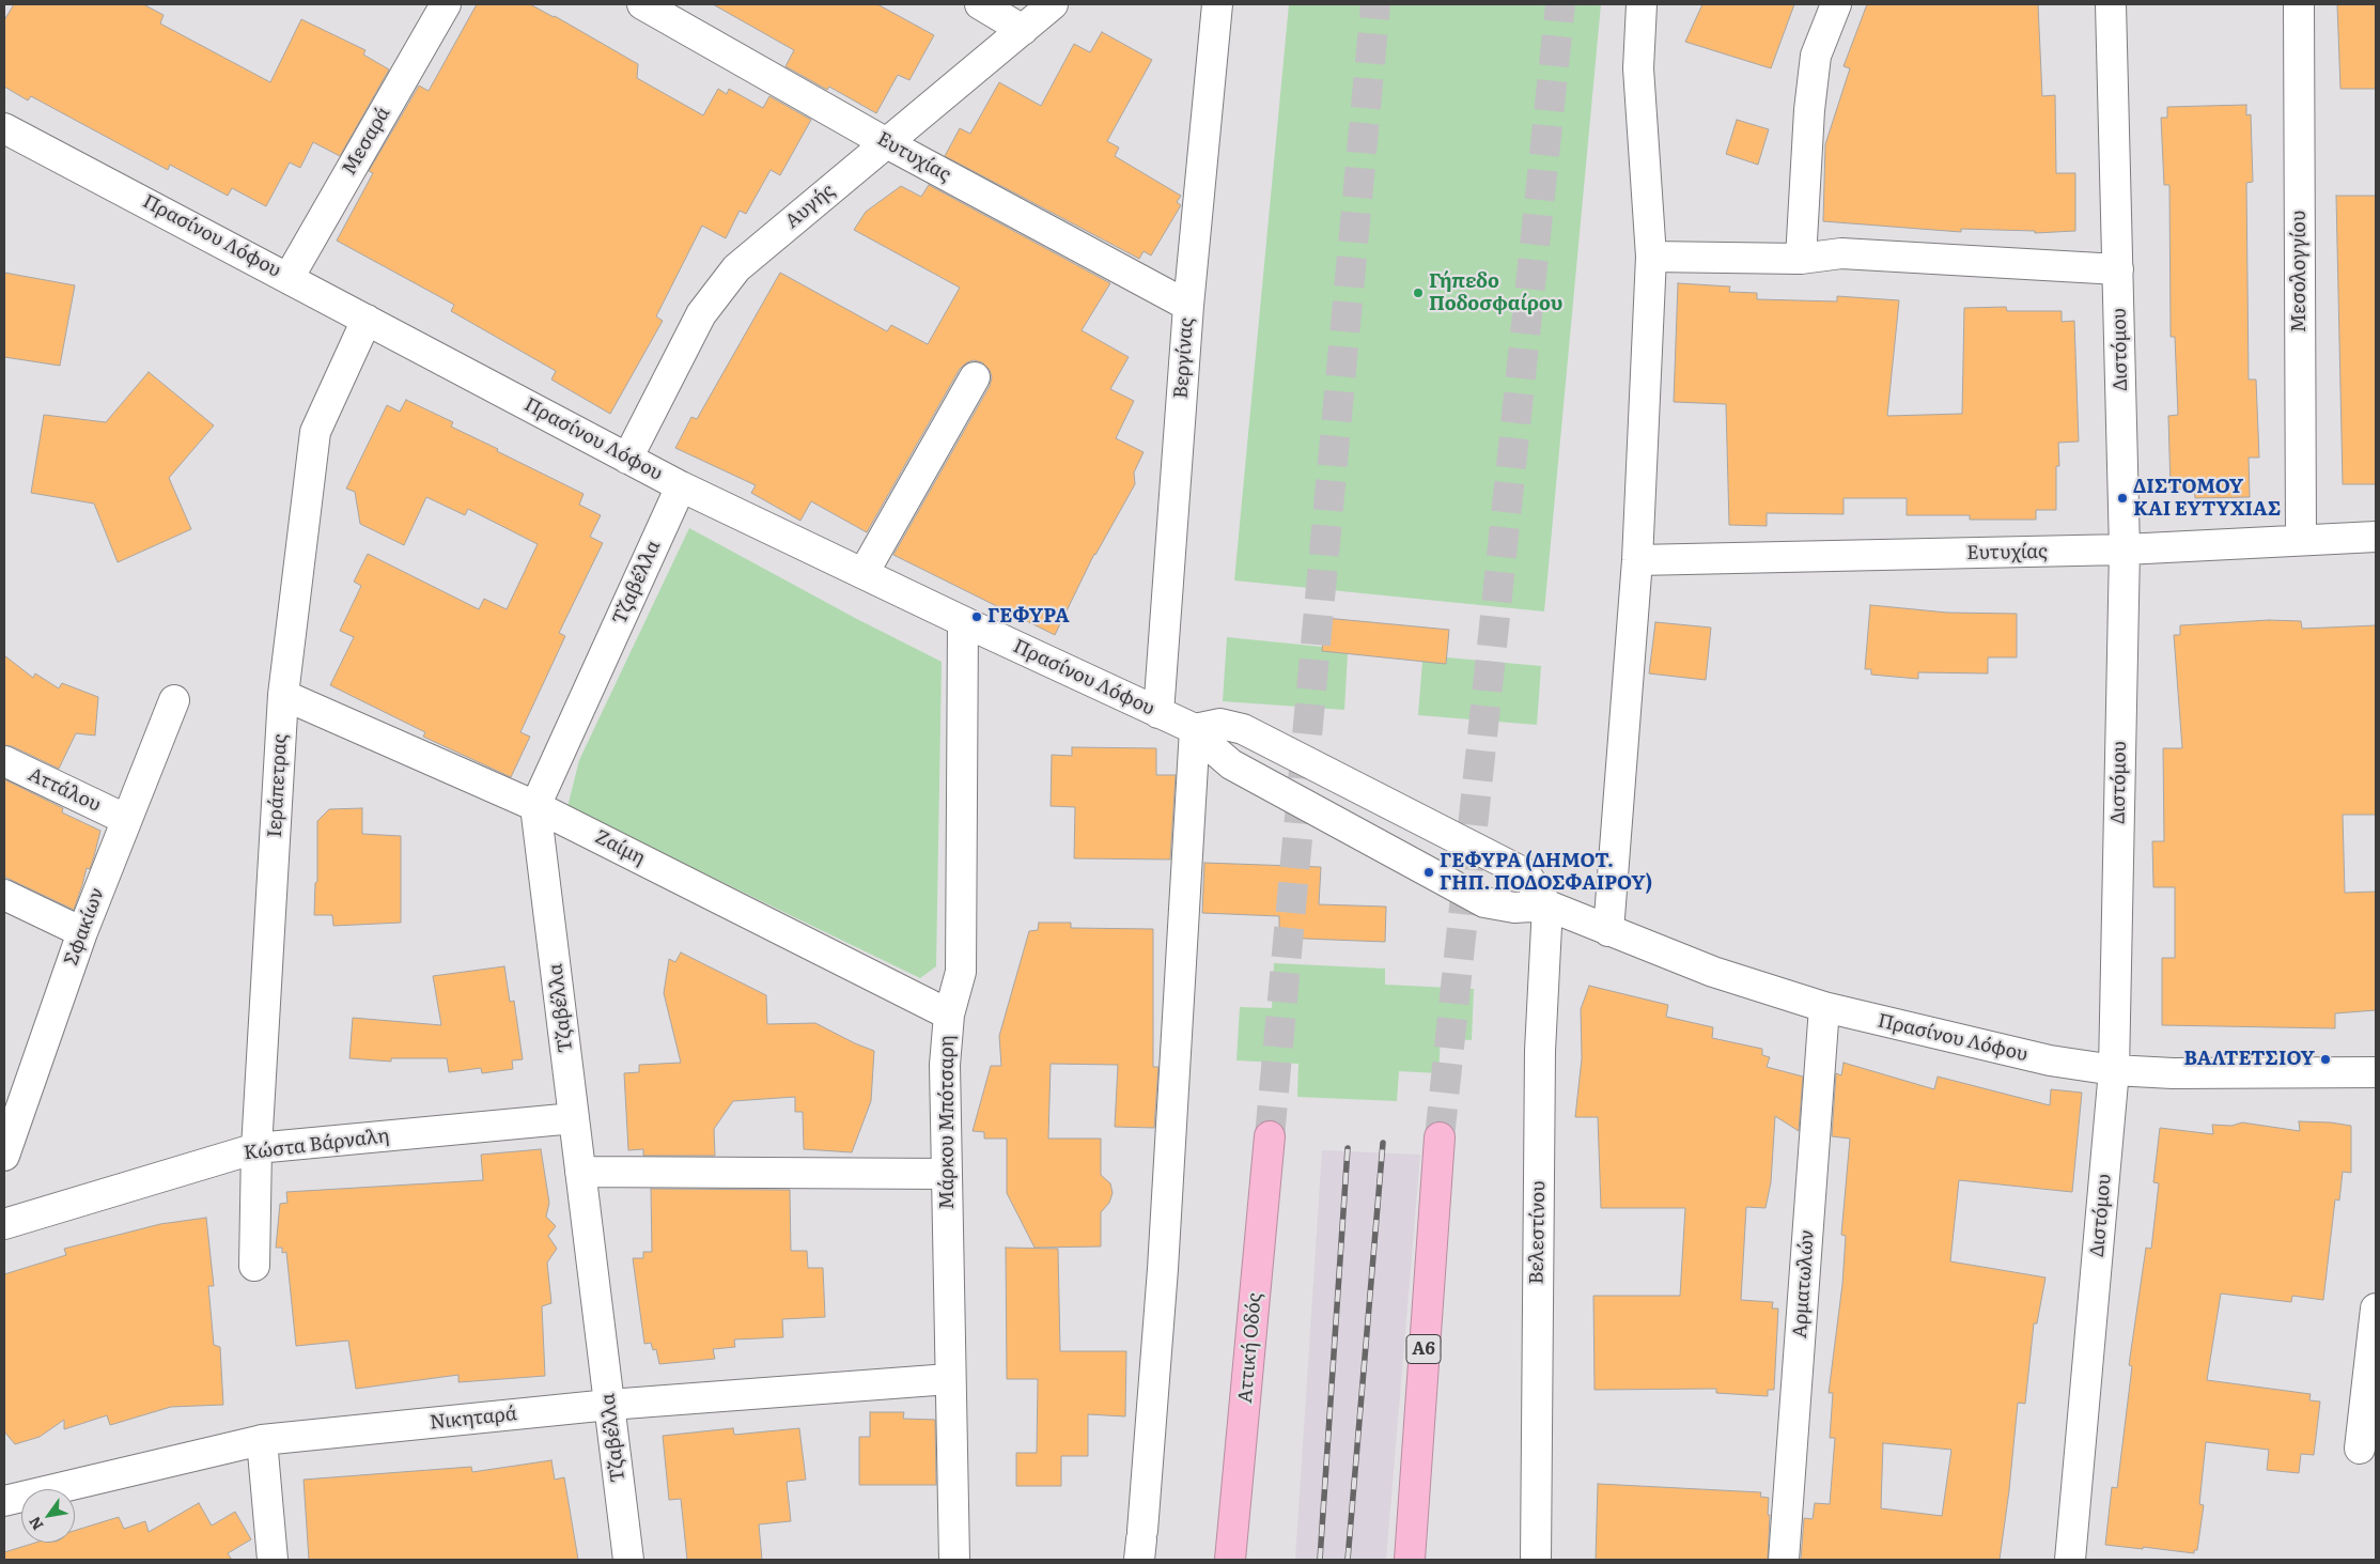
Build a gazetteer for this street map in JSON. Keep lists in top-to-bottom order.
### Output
{
  "streets": {
    "highway": ["Αττική Οδός", "Α6"],
    "street": [
      "Μεσαρά",
      "Ευτυχίας",
      "Αυγής",
      "Πρασίνου Λόφου",
      "Μεσολογγίου",
      "Διστόμου",
      "Βεργίνας",
      "Τζαβέλλα",
      "Ιεράπετρας",
      "Αττάλου",
      "Ζαίμη",
      "Σφακίων",
      "Μάρκου Μπότσαρη",
      "Κώστα Βάρναλη",
      "Βελεστίνου",
      "Αρματωλών",
      "Νικηταρά"
    ]
  },
  "crossings": [
    ["Μεσαρά", "Πρασίνου Λόφου"],
    ["Ευτυχίας", "Αυγής"],
    ["Ευτυχίας", "Μεσολογγίου"],
    ["Ευτυχίας", "Διστόμου"],
    ["Ευτυχίας", "Βεργίνας"],
    ["Αυγής", "Πρασίνου Λόφου"],
    ["Πρασίνου Λόφου", "Διστόμου"],
    ["Πρασίνου Λόφου", "Βεργίνας"],
    ["Πρασίνου Λόφου", "Τζαβέλλα"],
    ["Πρασίνου Λόφου", "Ιεράπετρας"],
    ["Πρασίνου Λόφου", "Μάρκου Μπότσαρη"],
    ["Πρασίνου Λόφου", "Βελεστίνου"],
    ["Πρασίνου Λόφου", "Αρματωλών"],
    ["Τζαβέλλα", "Ζαίμη"],
    ["Τζαβέλλα", "Κώστα Βάρναλη"],
    ["Τζαβέλλα", "Νικηταρά"],
    ["Ιεράπετρας", "Ζαίμη"],
    ["Ιεράπετρας", "Κώστα Βάρναλη"],
    ["Αττάλου", "Σφακίων"],
    ["Ζαίμη", "Μάρκου Μπότσαρη"],
    ["Μάρκου Μπότσαρη", "Νικηταρά"]
  ],
  "places": [
    "Γήπεδο Ποδοσφαίρου",
    "ΔΙΣΤΟΜΟΥ ΚΑΙ ΕΥΤΥΧΙΑΣ",
    "ΓΕΦΥΡΑ",
    "ΓΕΦΥΡΑ (ΔΗΜΟΤ. ΓΗΠ. ΠΟΔΟΣΦΑΙΡΟΥ)",
    "ΒΑΛΤΕΤΣΙΟΥ"
  ],
  "north": "bottom left"
}
